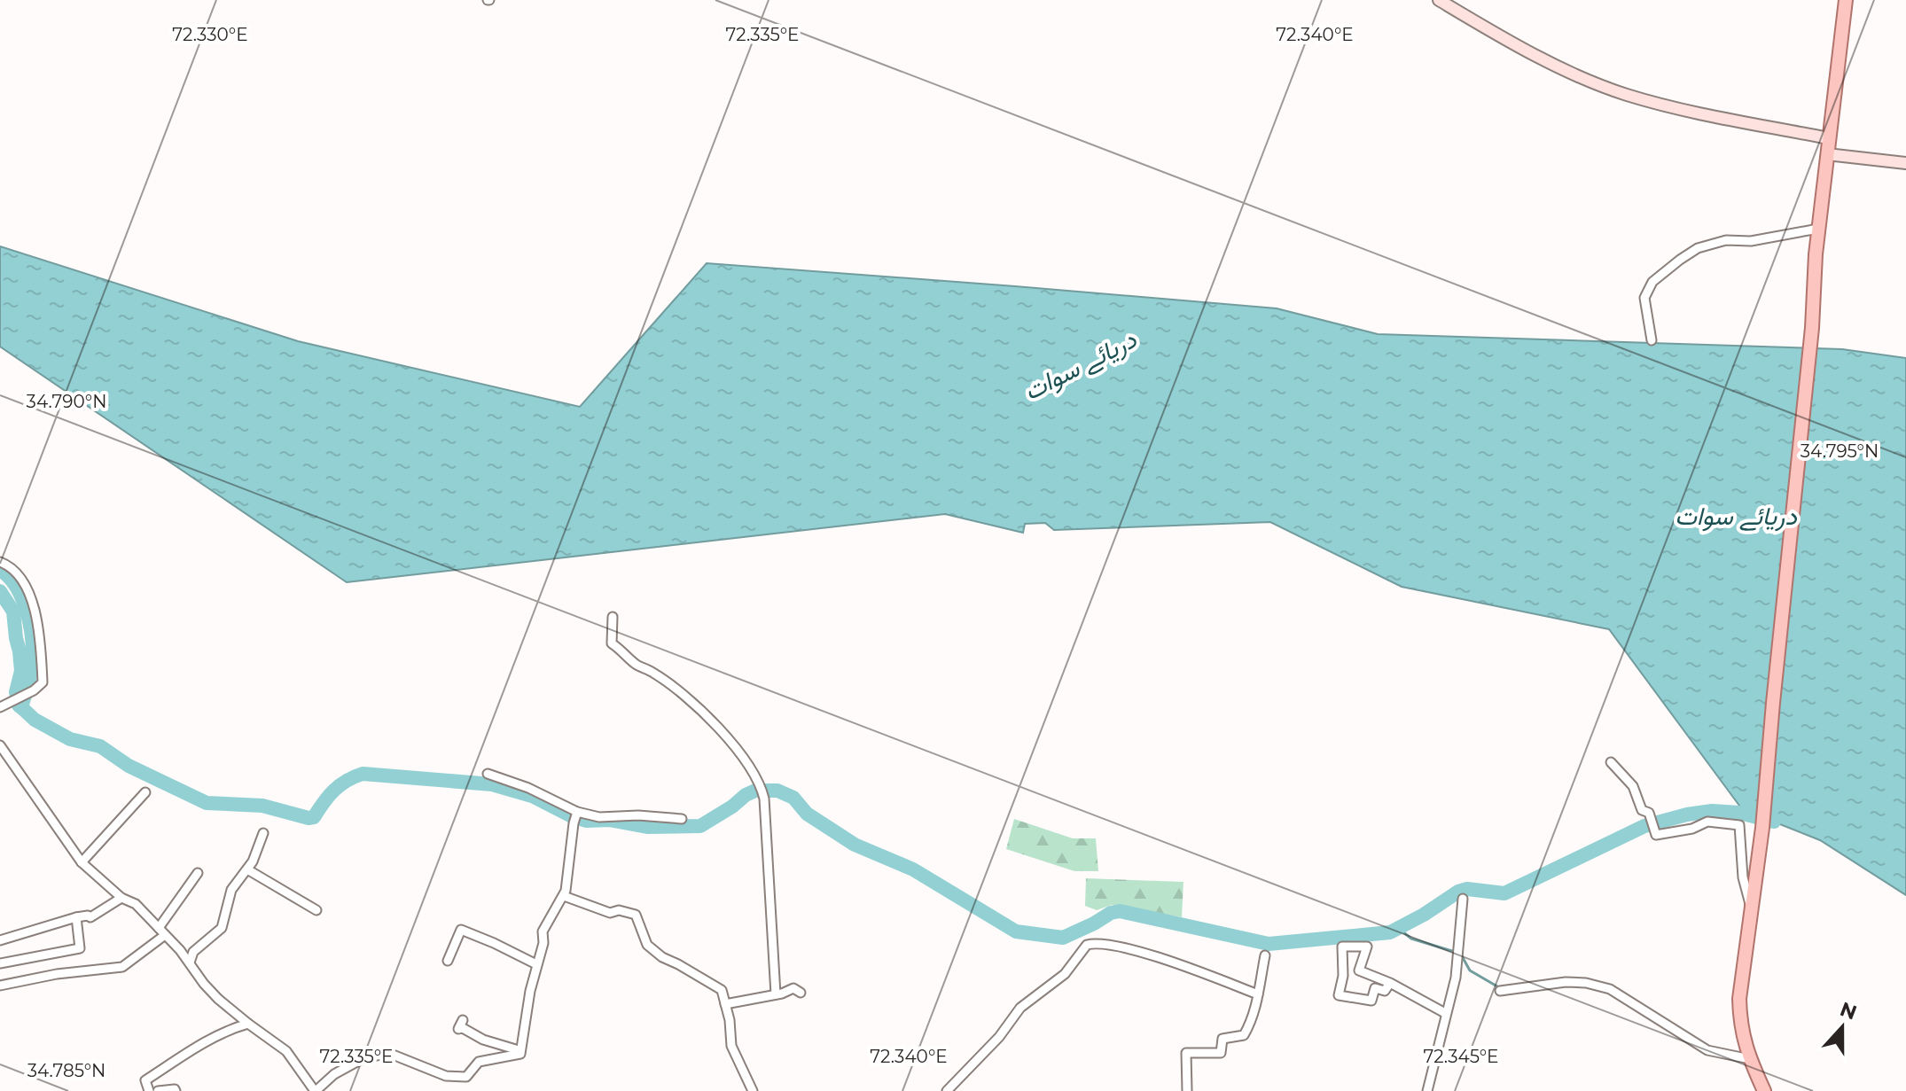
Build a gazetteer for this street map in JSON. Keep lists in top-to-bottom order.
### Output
{
  "water": ["دریائے سوات"],
  "north": "top",
  "coordinates": [
    "72.340°E",
    "72.330°E",
    "72.335°E",
    "34.790°N",
    "34.795°N",
    "72.345°E",
    "34.785°N"
  ]
}
